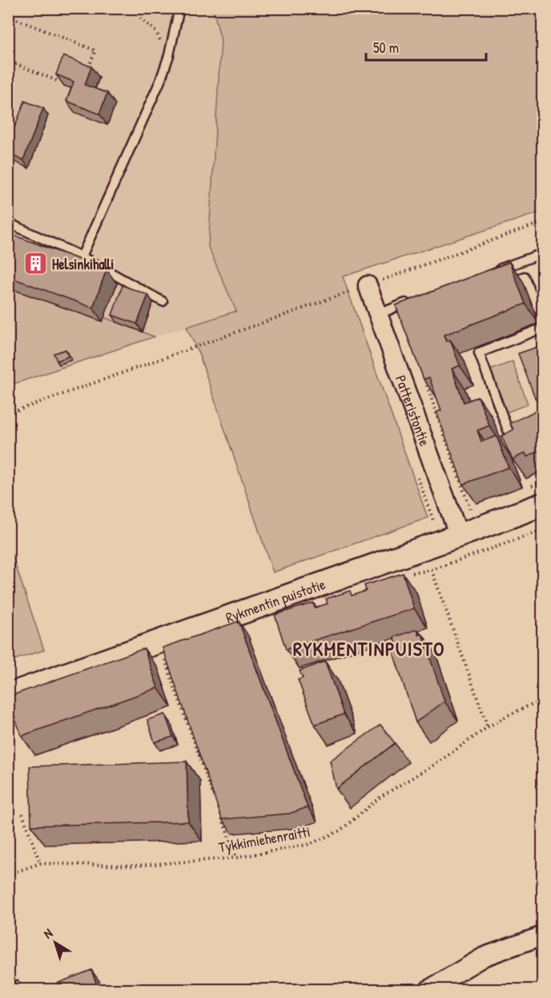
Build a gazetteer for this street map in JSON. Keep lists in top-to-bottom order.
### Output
{
  "streets": {
    "street": ["Patteristontie", "Rykmentin puistotie"],
    "path": ["Tykkimiehenraitti"]
  },
  "crossings": [
    ["Patteristontie", "Rykmentin puistotie"]
  ],
  "districts": ["RYKMENTINPUISTO"],
  "places": {
    "building": ["Helsinkihalli"]
  },
  "scale_bar": "50 m",
  "north": "top left"
}
